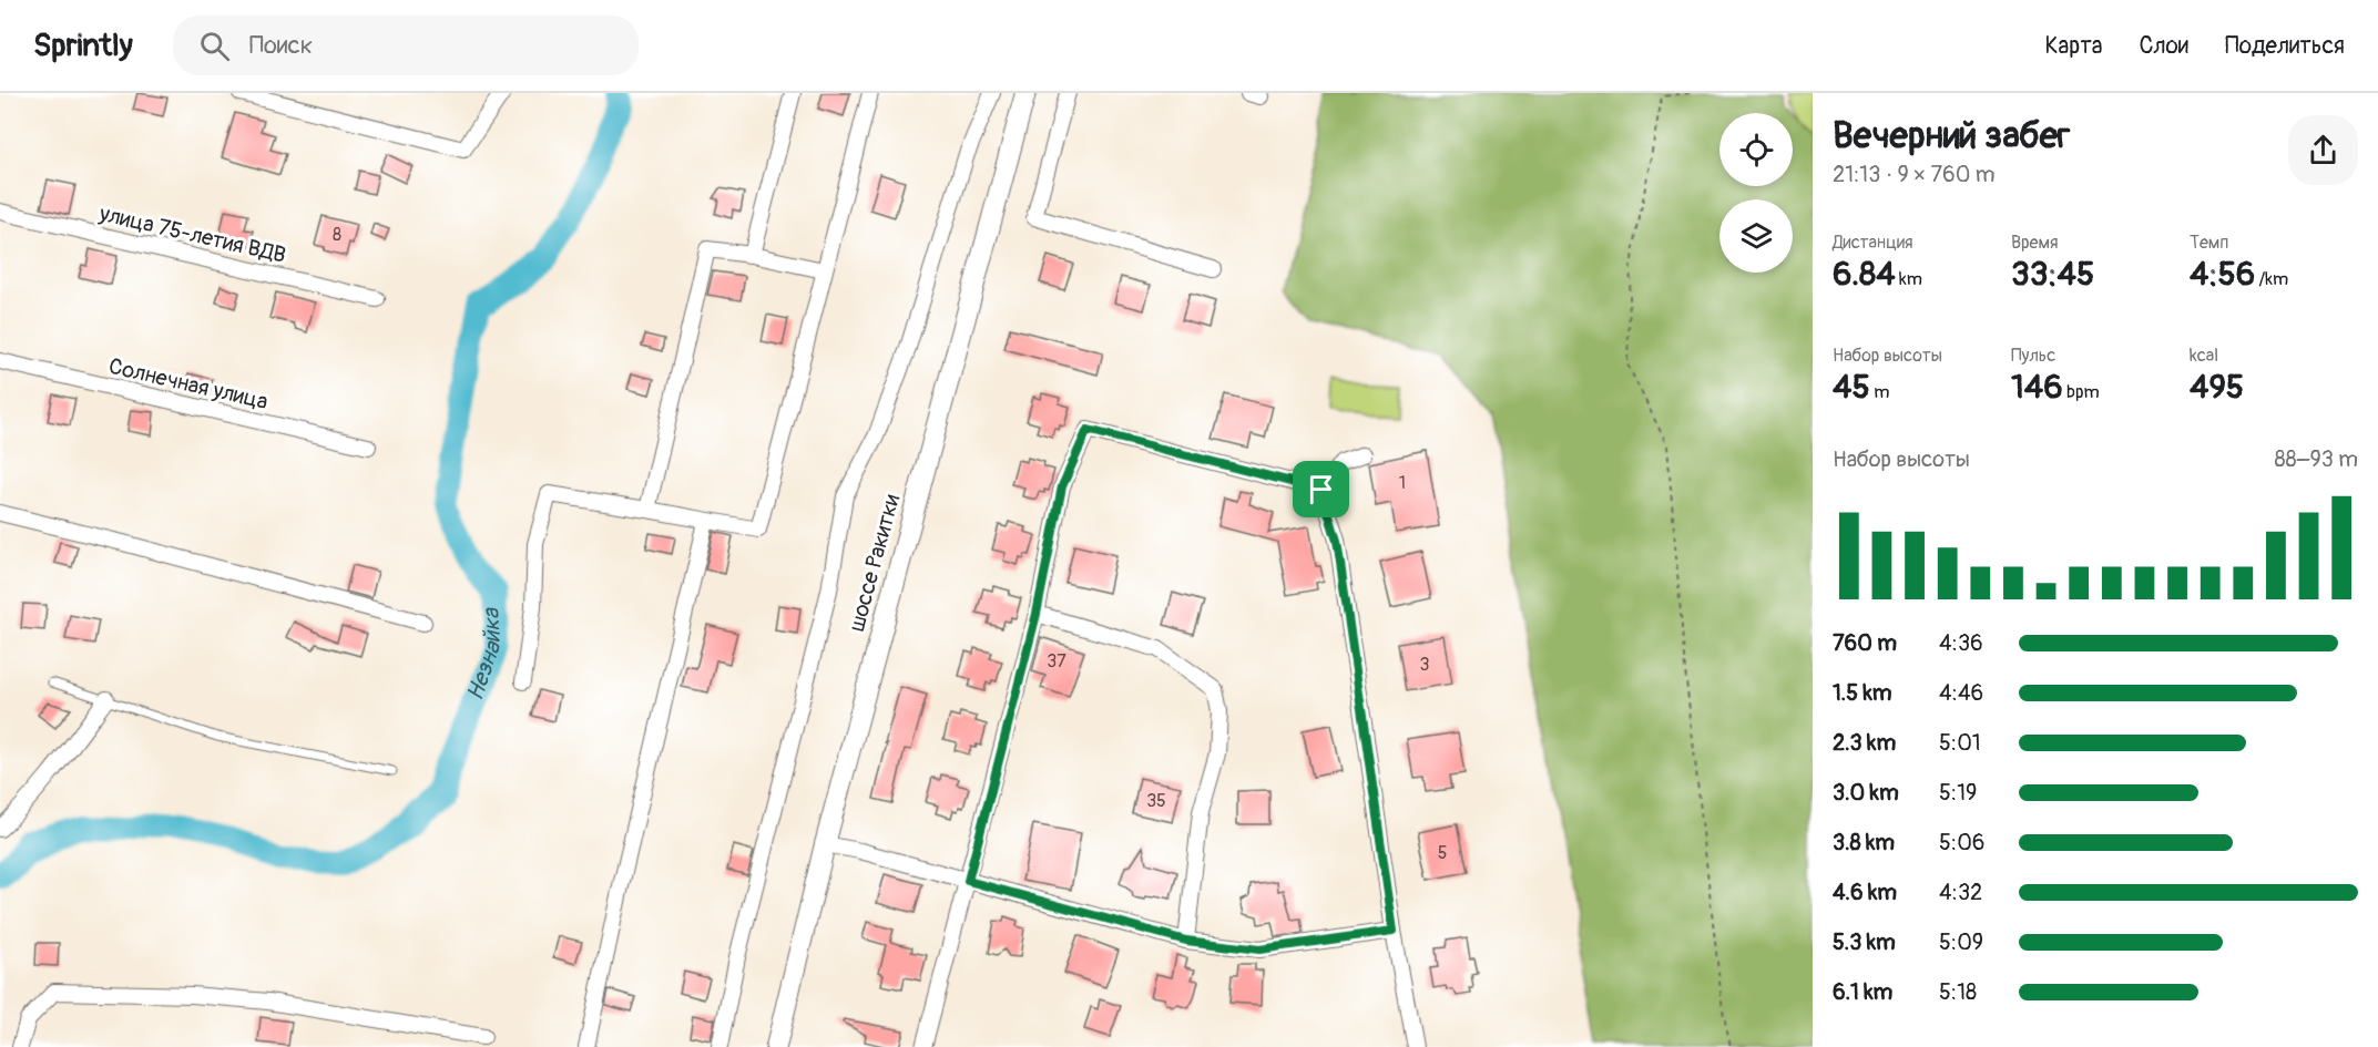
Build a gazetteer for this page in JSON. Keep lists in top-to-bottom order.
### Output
{
  "streets": {
    "main road": ["шоссе Ракитки"],
    "street": ["улица 75-летия ВДВ", "Солнечная улица"]
  },
  "water": ["Незнайка"],
  "house_numbers": [
    "8",
    "1",
    "37",
    "3",
    "35",
    "5"
  ],
  "page": {
    "header": "Sprintly",
    "search": "Поиск",
    "nav": ["Карта", "Слои", "Поделиться"],
    "heading": ["Вечерний забег", "21:13 · 9 × 760 m"],
    "stats": [
      ["Дистанция", "6.84 km"],
      ["Время", "33:45"],
      ["Темп", "4:56 /km"],
      ["Набор высоты", "45 m"],
      ["Пульс", "146 bpm"],
      ["kcal", "495"]
    ],
    "chart": ["Набор высоты", "88–93 m"],
    "list": [
      {
        "name": "760 m",
        "note": "4:36"
      },
      {
        "name": "1.5 km",
        "note": "4:46"
      },
      {
        "name": "2.3 km",
        "note": "5:01"
      },
      {
        "name": "3.0 km",
        "note": "5:19"
      },
      {
        "name": "3.8 km",
        "note": "5:06"
      },
      {
        "name": "4.6 km",
        "note": "4:32"
      },
      {
        "name": "5.3 km",
        "note": "5:09"
      },
      {
        "name": "6.1 km",
        "note": "5:18"
      }
    ]
  }
}
